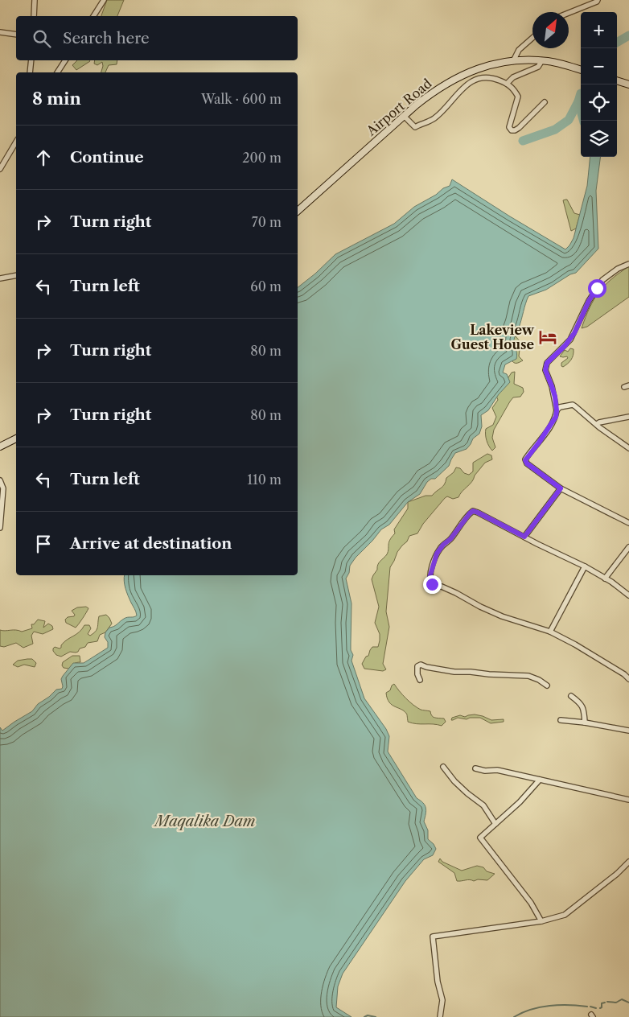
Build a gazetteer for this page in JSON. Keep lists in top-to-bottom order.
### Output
{
  "streets": {
    "main road": ["Airport Road"]
  },
  "water": ["Maqalika Dam"],
  "places": {
    "hotel": ["Lakeview Guest House"]
  },
  "north": "top right",
  "page": {
    "map_buttons": ["+", "−"],
    "search": "Search here",
    "heading": ["8 min", "Walk · 600 m"],
    "list": [
      ["Continue", "200 m"],
      ["Turn right", "70 m"],
      ["Turn left", "60 m"],
      ["Turn right", "80 m"],
      ["Turn right", "80 m"],
      ["Turn left", "110 m"],
      "Arrive at destination"
    ]
  }
}
